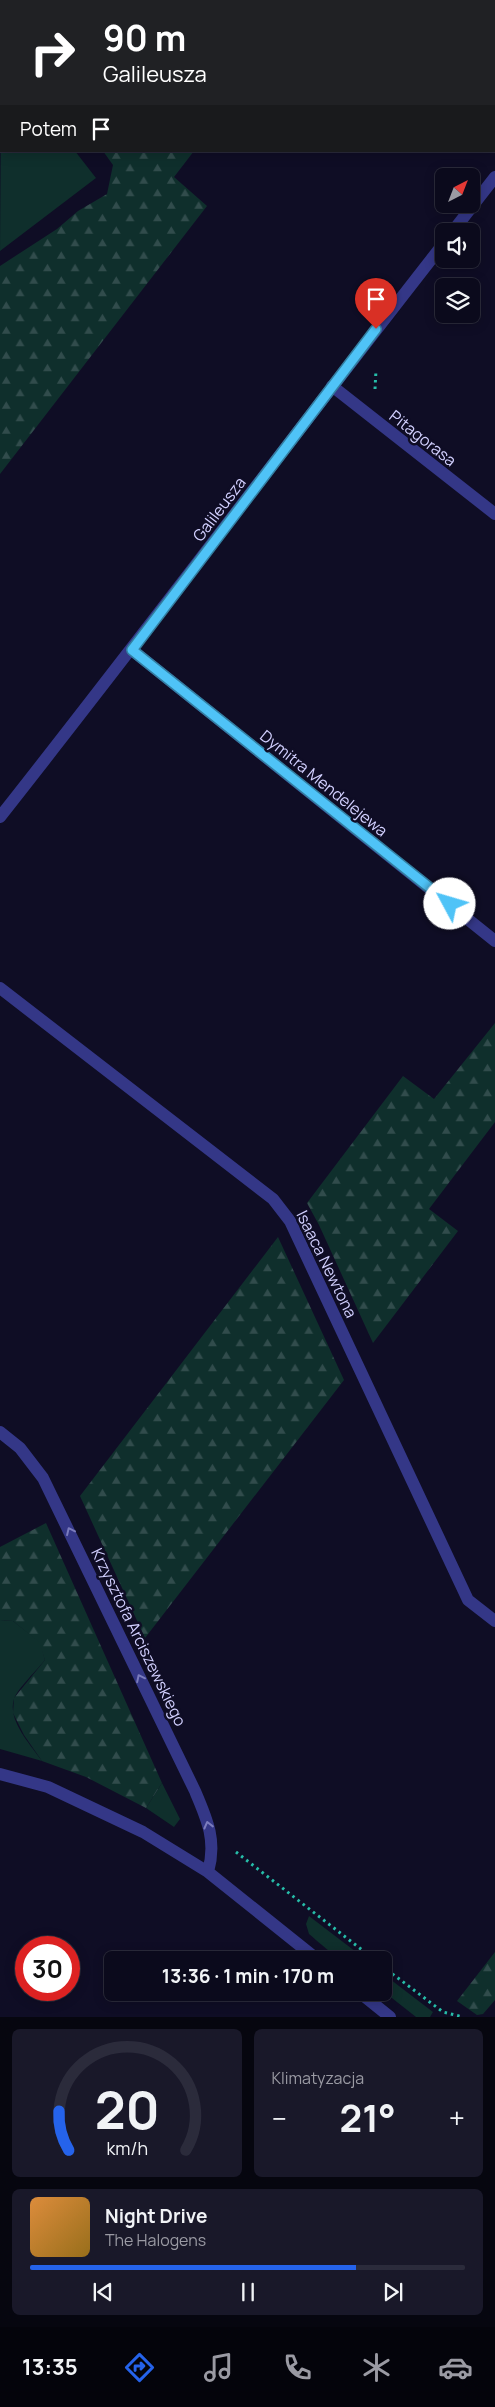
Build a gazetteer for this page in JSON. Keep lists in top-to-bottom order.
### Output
{
  "streets": {
    "street": [
      "Pitagorasa",
      "Galileusza",
      "Dymitra Mendelejewa",
      "Isaaca Newtona",
      "Krzysztofa Arciszewskiego"
    ]
  },
  "crossings": [
    ["Pitagorasa", "Galileusza"],
    ["Galileusza", "Dymitra Mendelejewa"]
  ],
  "one_way": ["Krzysztofa Arciszewskiego"],
  "north": "top right",
  "page": {
    "turn": ["90 m", "Galileusza"],
    "then": "Potem",
    "limit": "30",
    "trip": "13:36 · 1 min · 170 m",
    "tile": "Klimatyzacja",
    "heat": ["−", "21°", "+"],
    "song": ["Night Drive", "The Halogens"],
    "tabs": "13:35",
    "gauge": ["20", "km/h"]
  }
}
